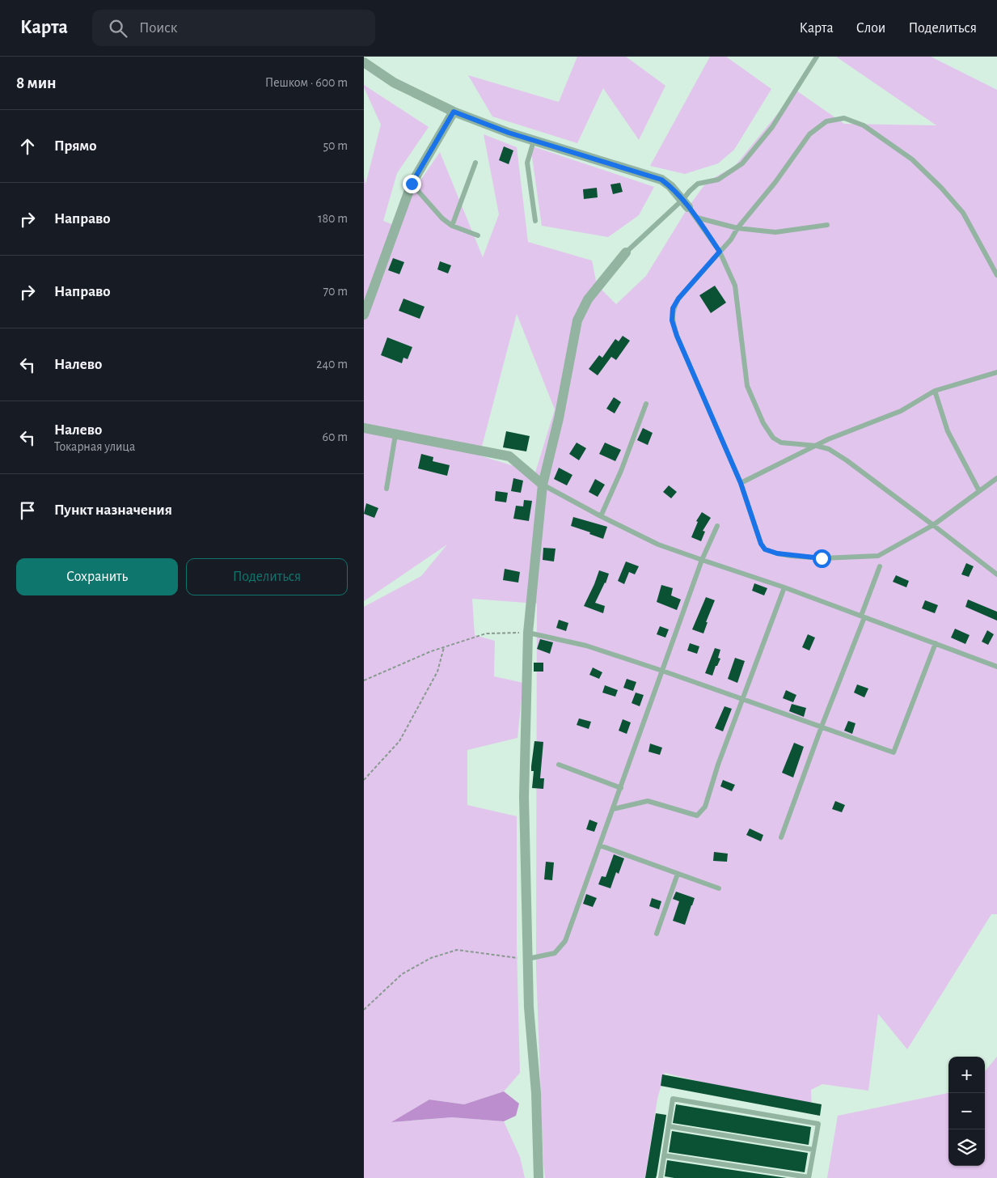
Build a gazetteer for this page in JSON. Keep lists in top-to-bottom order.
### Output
{
  "page": {
    "header": "Карта",
    "search": "Поиск",
    "nav": ["Карта", "Слои", "Поделиться"],
    "heading": ["8 мин", "Пешком · 600 m"],
    "list": [
      ["Прямо", "50 m"],
      ["Направо", "180 m"],
      ["Направо", "70 m"],
      ["Налево", "240 m"],
      ["Налево", "Токарная улица", "60 m"],
      "Пункт назначения"
    ],
    "buttons": ["Сохранить", "Поделиться"],
    "map_buttons": ["+", "−"]
  }
}
